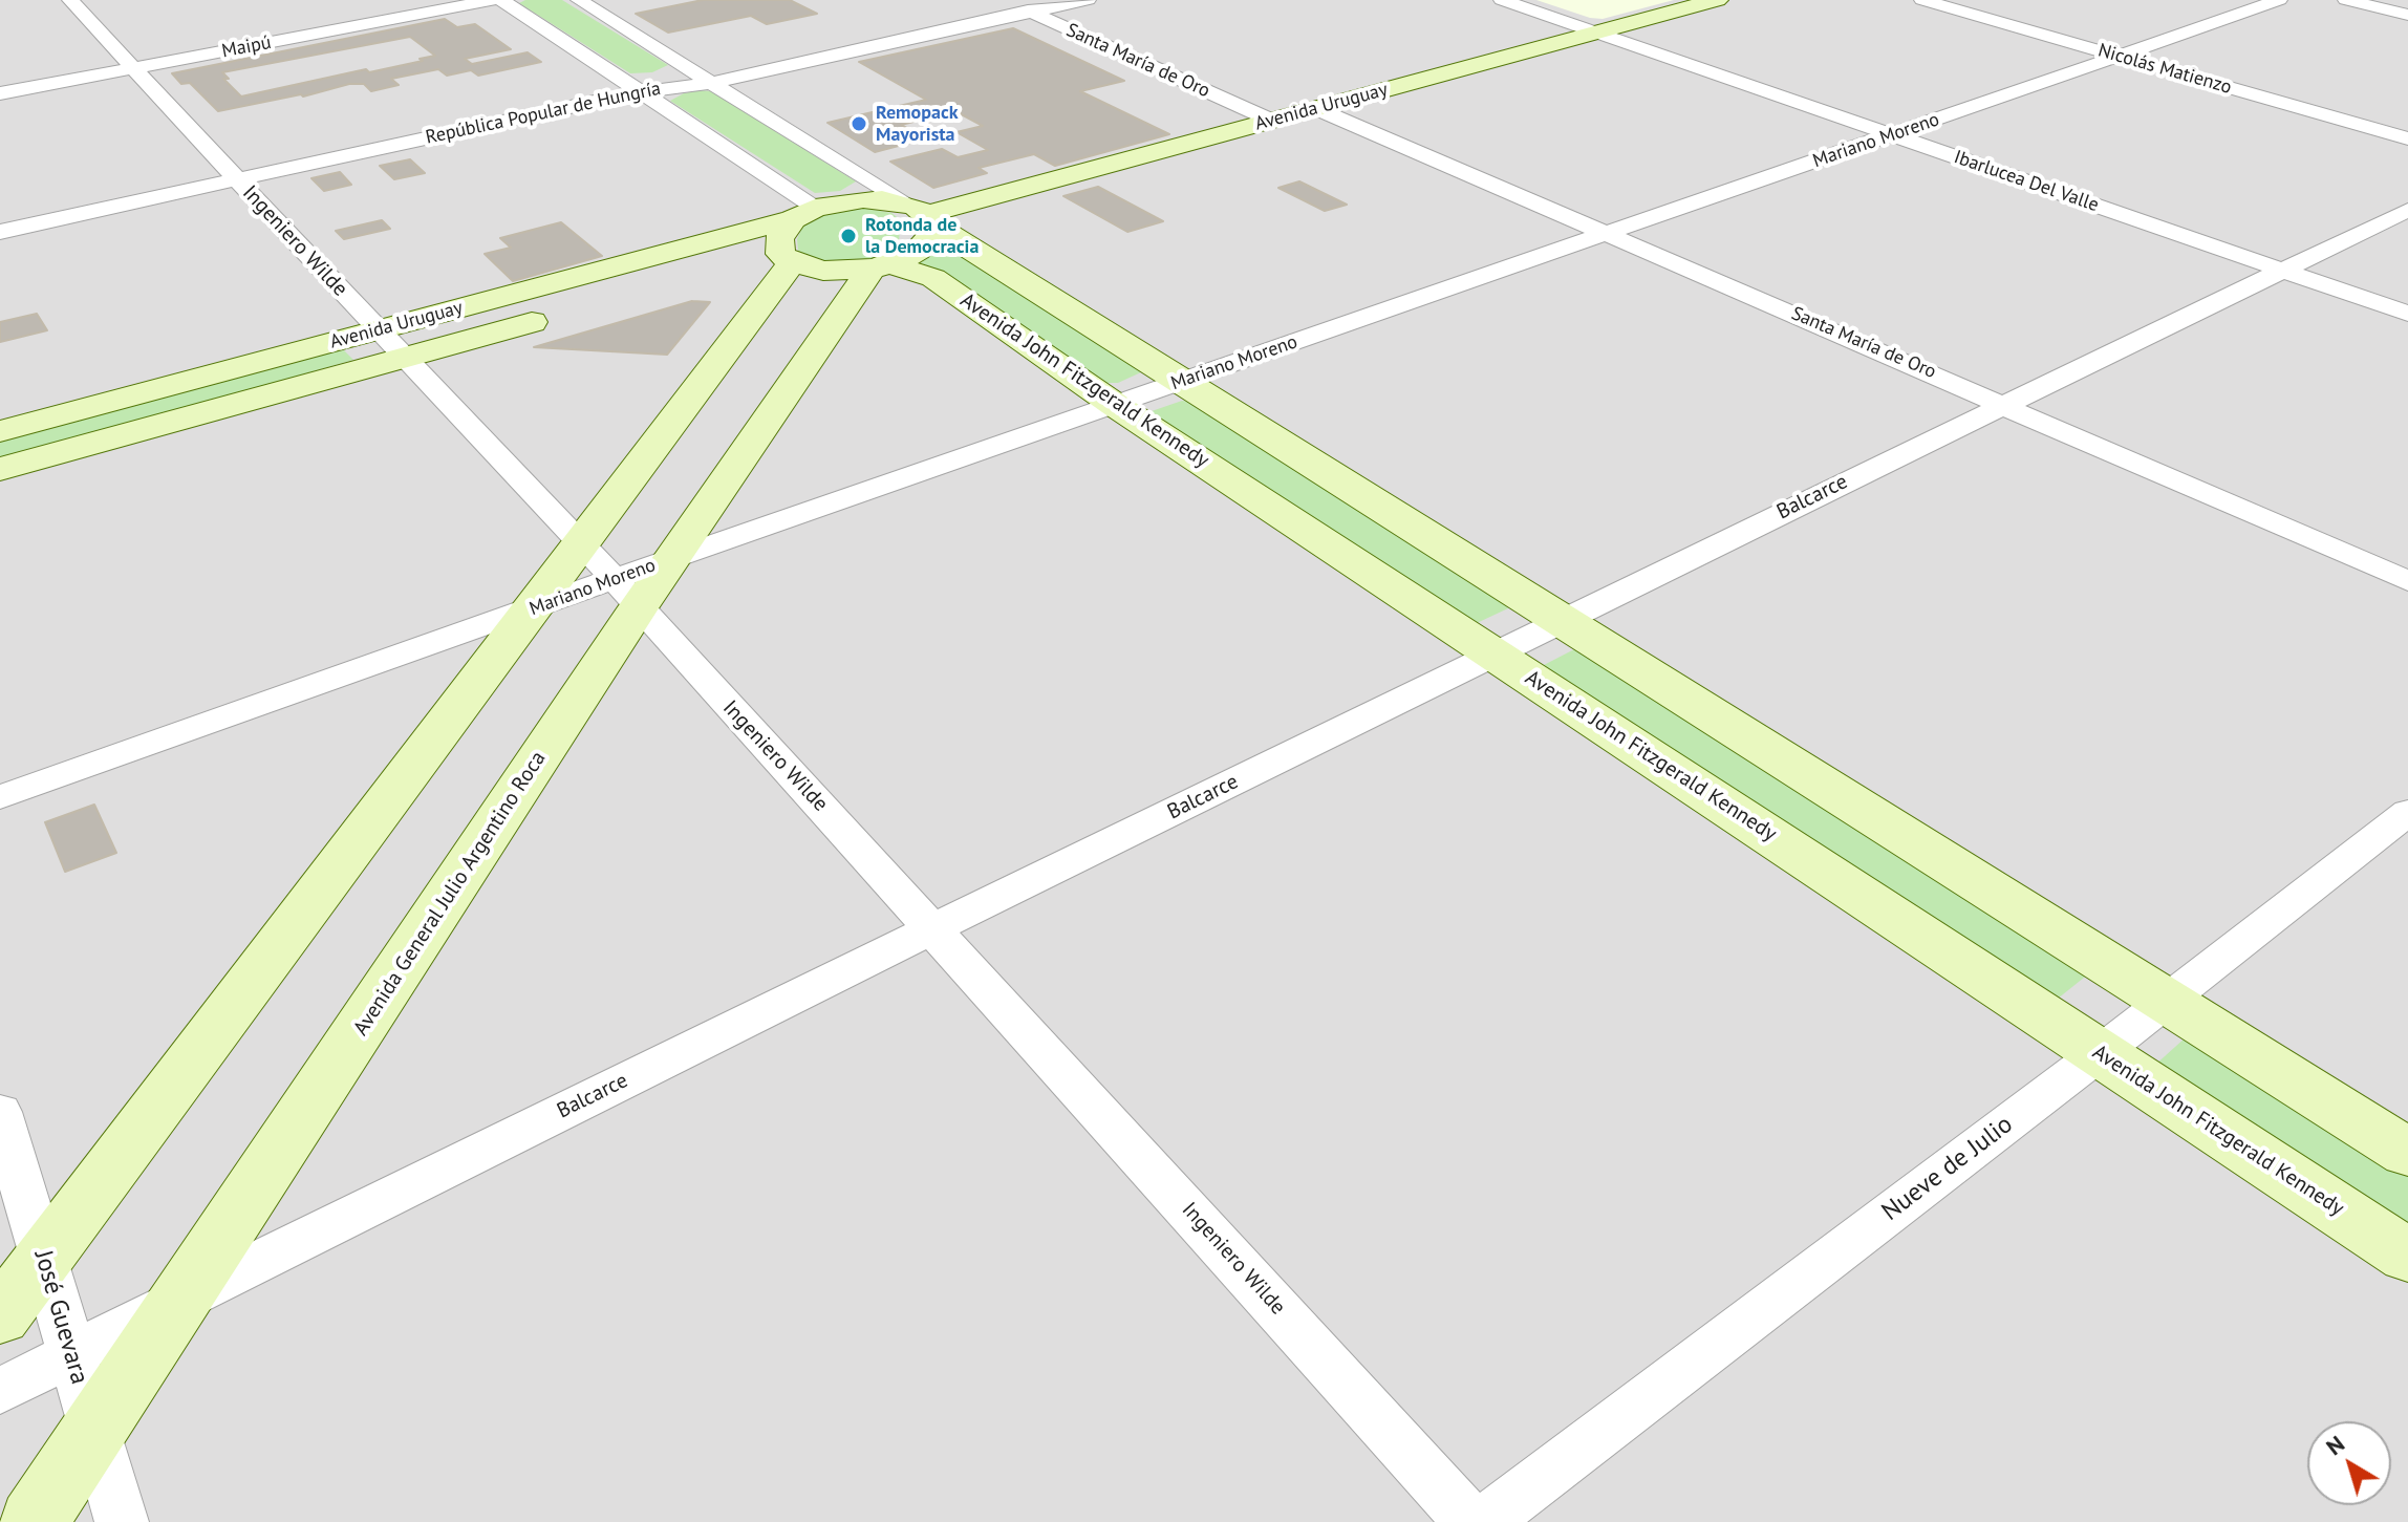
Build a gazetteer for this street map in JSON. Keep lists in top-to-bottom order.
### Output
{
  "streets": {
    "street": [
      "Maipú",
      "Santa María de Oro",
      "Nicolás Matienzo",
      "Avenida Uruguay",
      "República Popular de Hungría",
      "Mariano Moreno",
      "Ibarlucea Del Valle",
      "Ingeniero Wilde",
      "Avenida John Fitzgerald Kennedy",
      "Balcarce",
      "Avenida General Julio Argentino Roca",
      "Nueve de Julio",
      "José Guevara"
    ]
  },
  "crossings": [
    ["Maipú", "Ingeniero Wilde"],
    ["Santa María de Oro", "Avenida Uruguay"],
    ["Santa María de Oro", "República Popular de Hungría"],
    ["Santa María de Oro", "Mariano Moreno"],
    ["Santa María de Oro", "Balcarce"],
    ["Nicolás Matienzo", "Mariano Moreno"],
    ["Avenida Uruguay", "Ibarlucea Del Valle"],
    ["Avenida Uruguay", "Ingeniero Wilde"],
    ["República Popular de Hungría", "Ingeniero Wilde"],
    ["Mariano Moreno", "Ibarlucea Del Valle"],
    ["Mariano Moreno", "Ingeniero Wilde"],
    ["Mariano Moreno", "Avenida John Fitzgerald Kennedy"],
    ["Mariano Moreno", "Avenida General Julio Argentino Roca"],
    ["Ibarlucea Del Valle", "Balcarce"],
    ["Ingeniero Wilde", "Balcarce"],
    ["Ingeniero Wilde", "Avenida General Julio Argentino Roca"],
    ["Avenida John Fitzgerald Kennedy", "Balcarce"],
    ["Avenida John Fitzgerald Kennedy", "Avenida General Julio Argentino Roca"],
    ["Avenida John Fitzgerald Kennedy", "Nueve de Julio"],
    ["Balcarce", "Avenida General Julio Argentino Roca"],
    ["Balcarce", "José Guevara"],
    ["Avenida General Julio Argentino Roca", "José Guevara"]
  ],
  "places": ["Remopack Mayorista", "Rotonda de la Democracia"],
  "north": "top left"
}
